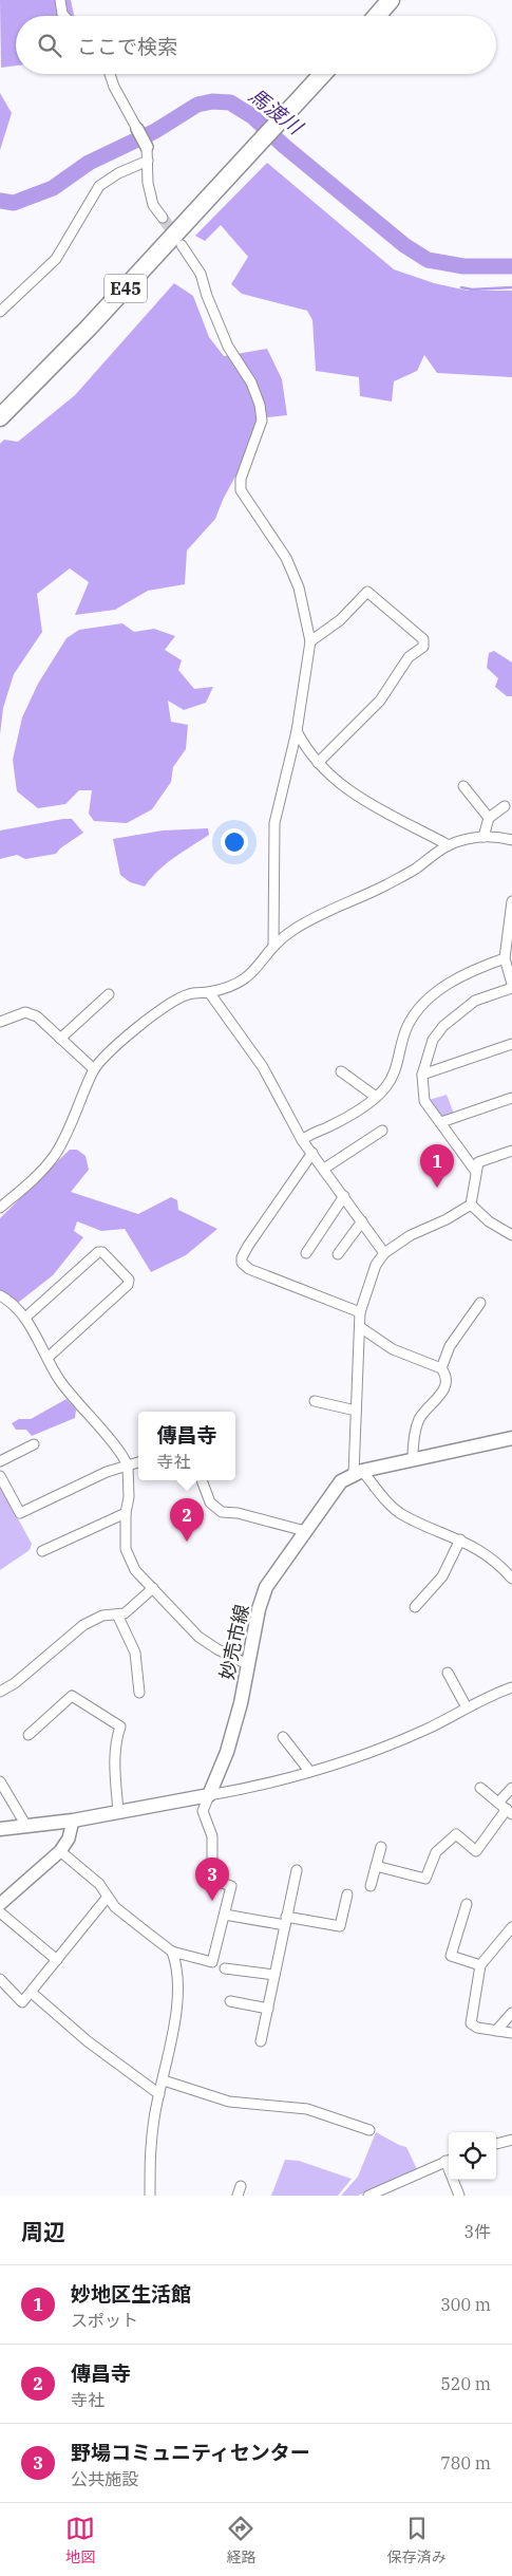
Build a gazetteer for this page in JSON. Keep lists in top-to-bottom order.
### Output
{
  "streets": {
    "highway": ["E45"],
    "main road": ["妙売市線"]
  },
  "water": ["馬渡川"],
  "page": {
    "search": "ここで検索",
    "pins": ["1", "2", "3"],
    "popup": ["傳昌寺", "寺社"],
    "heading": ["周辺", "3件"],
    "list": [
      {
        "mark": "1",
        "name": "妙地区生活館",
        "note": "スポット",
        "value": "300 m"
      },
      {
        "mark": "2",
        "name": "傳昌寺",
        "note": "寺社",
        "value": "520 m"
      },
      {
        "mark": "3",
        "name": "野場コミュニティセンター",
        "note": "公共施設",
        "value": "780 m"
      }
    ],
    "nav": ["地図", "経路", "保存済み"]
  }
}
